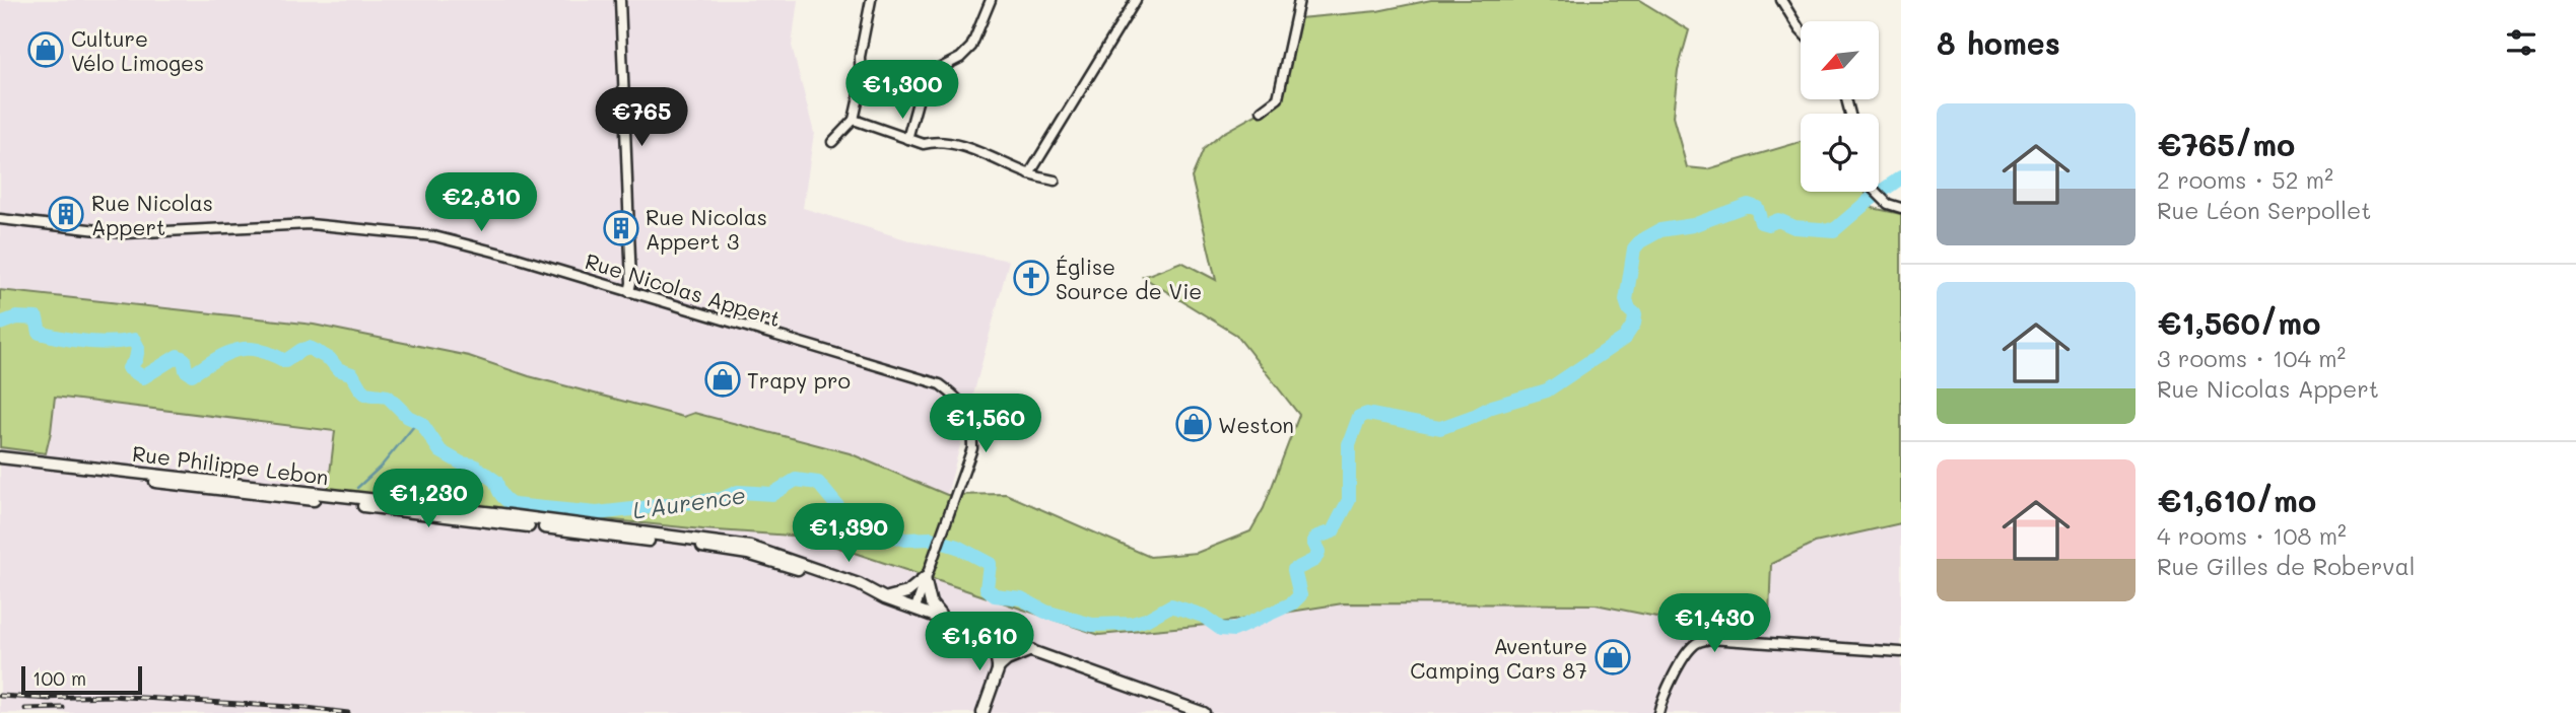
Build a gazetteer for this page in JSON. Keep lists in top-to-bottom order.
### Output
{
  "streets": {
    "street": ["Rue Nicolas Appert", "Rue Philippe Lebon"]
  },
  "crossings": [
    ["Rue Nicolas Appert", "Rue Philippe Lebon"]
  ],
  "water": ["L'Aurence"],
  "places": {
    "shop": [
      "Culture Vélo Limoges",
      "Trapy pro",
      "Weston",
      "Aventure Camping Cars 87"
    ],
    "building": ["Rue Nicolas Appert", "Rue Nicolas Appert 3"],
    "church": ["Église Source de Vie"]
  },
  "scale_bar": "100 m",
  "north": "bottom left",
  "page": {
    "heading": "8 homes",
    "price": [
      "€1,300",
      "€765",
      "€2,810",
      "€1,560",
      "€1,230",
      "€1,390",
      "€1,430",
      "€1,610"
    ],
    "list": [
      {
        "name": "€765/mo",
        "note": "2 rooms · 52 m² · Rue Léon Serpollet"
      },
      {
        "name": "€1,560/mo",
        "note": "3 rooms · 104 m² · Rue Nicolas Appert"
      },
      {
        "name": "€1,610/mo",
        "note": "4 rooms · 108 m² · Rue Gilles de Roberval"
      }
    ],
    "scale": "100 m"
  }
}
